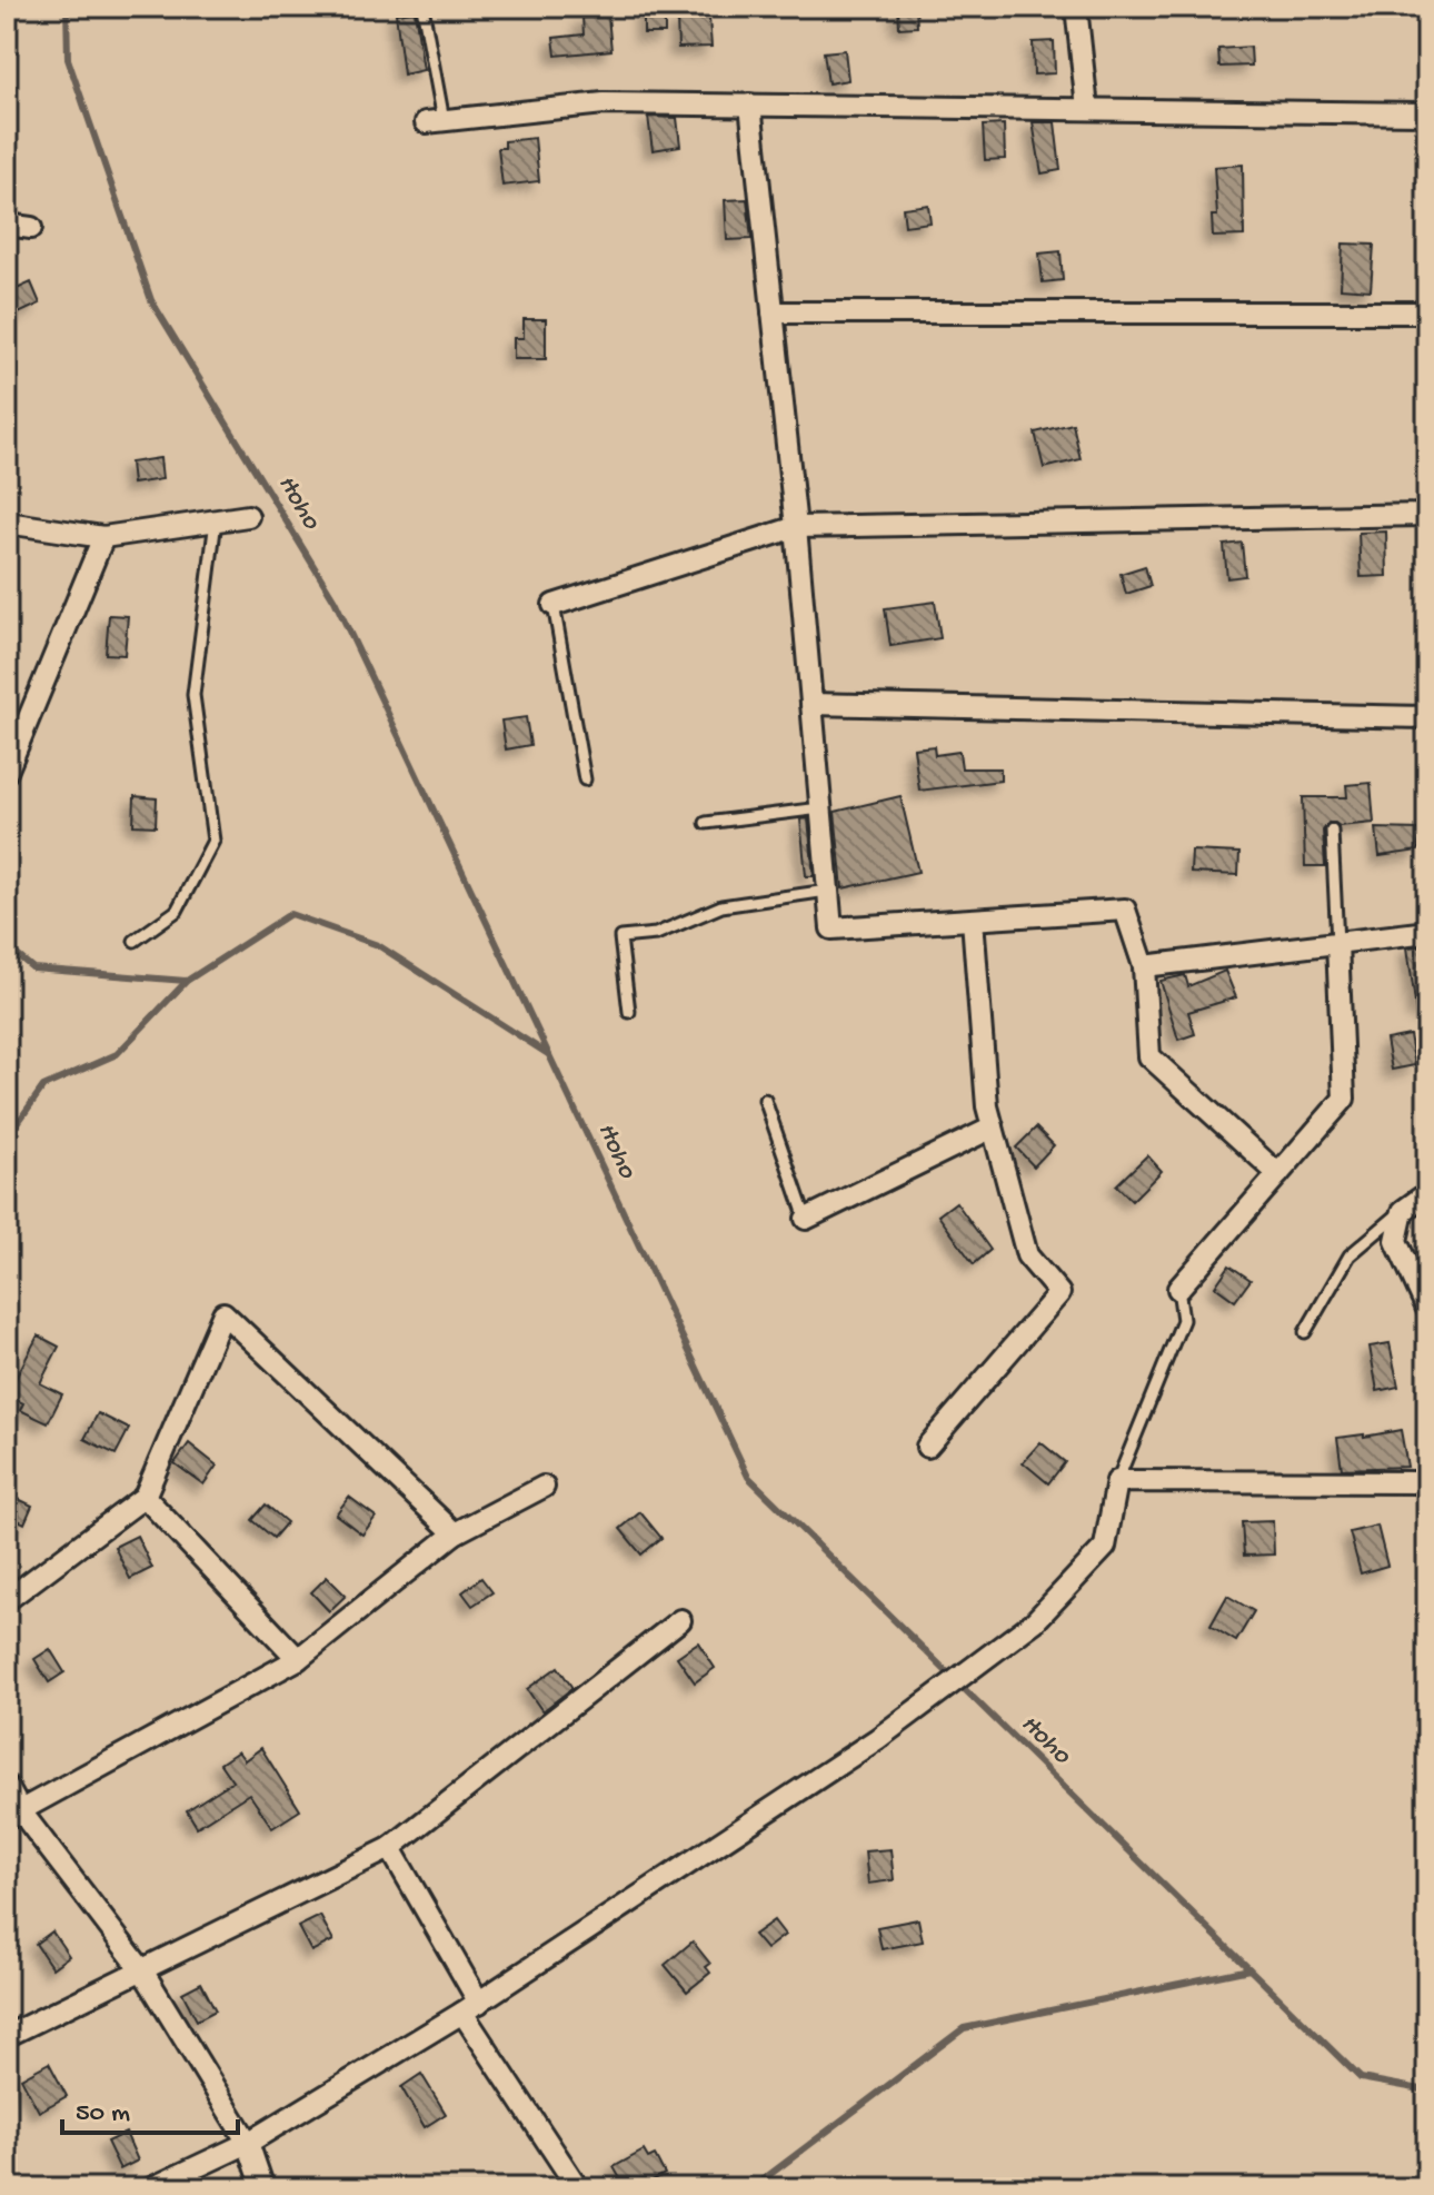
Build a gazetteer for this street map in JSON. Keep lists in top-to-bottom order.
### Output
{
  "water": ["Hoho"],
  "scale_bar": "50 m"
}
